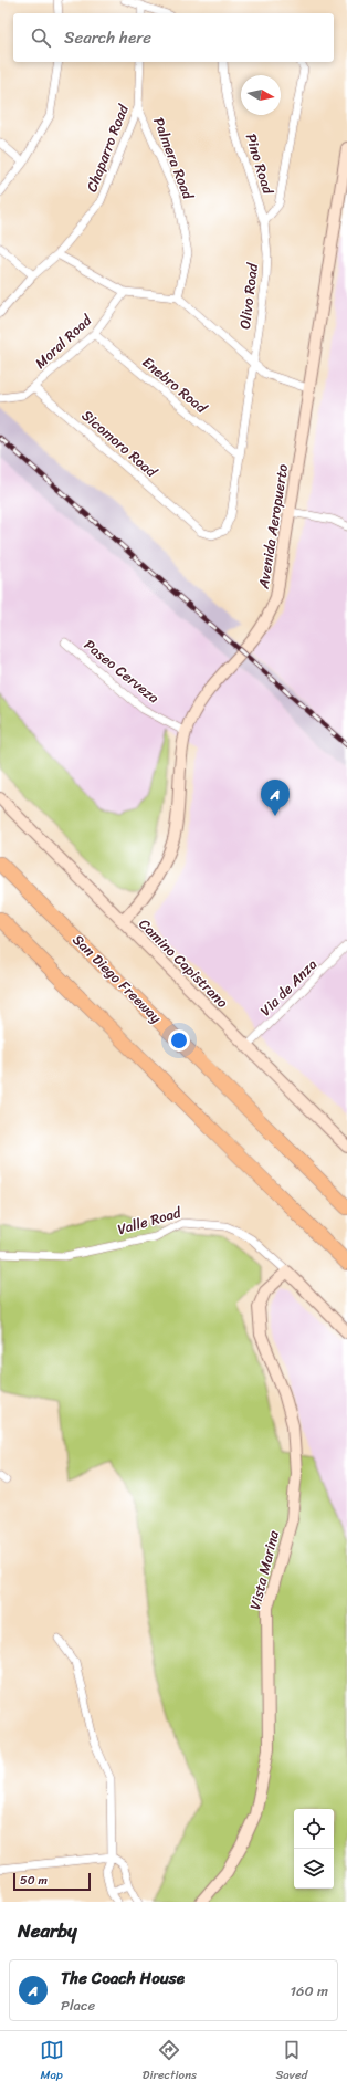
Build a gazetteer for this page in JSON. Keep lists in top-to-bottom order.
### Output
{
  "streets": {
    "highway": ["San Diego Freeway"],
    "street": [
      "Chaparro Road",
      "Palmera Road",
      "Pino Road",
      "Olivo Road",
      "Moral Road",
      "Enebro Road",
      "Sicomoro Road",
      "Avenida Aeropuerto",
      "Paseo Cerveza",
      "Camino Capistrano",
      "Via de Anza",
      "Valle Road",
      "Vista Marina"
    ]
  },
  "crossings": [
    ["Chaparro Road", "Palmera Road"],
    ["Pino Road", "Olivo Road"],
    ["Olivo Road", "Enebro Road"],
    ["Olivo Road", "Sicomoro Road"],
    ["Moral Road", "Enebro Road"],
    ["Moral Road", "Sicomoro Road"],
    ["Avenida Aeropuerto", "Paseo Cerveza"],
    ["Avenida Aeropuerto", "Camino Capistrano"],
    ["Camino Capistrano", "Via de Anza"],
    ["Valle Road", "Vista Marina"]
  ],
  "scale_bar": "50 m",
  "north": "right",
  "page": {
    "search": "Search here",
    "pins": "A",
    "scale": "50 m",
    "heading": "Nearby",
    "list": [
      {
        "mark": "A",
        "name": "The Coach House",
        "note": "Place",
        "value": "160 m"
      }
    ],
    "nav": ["Map", "Directions", "Saved"]
  }
}
